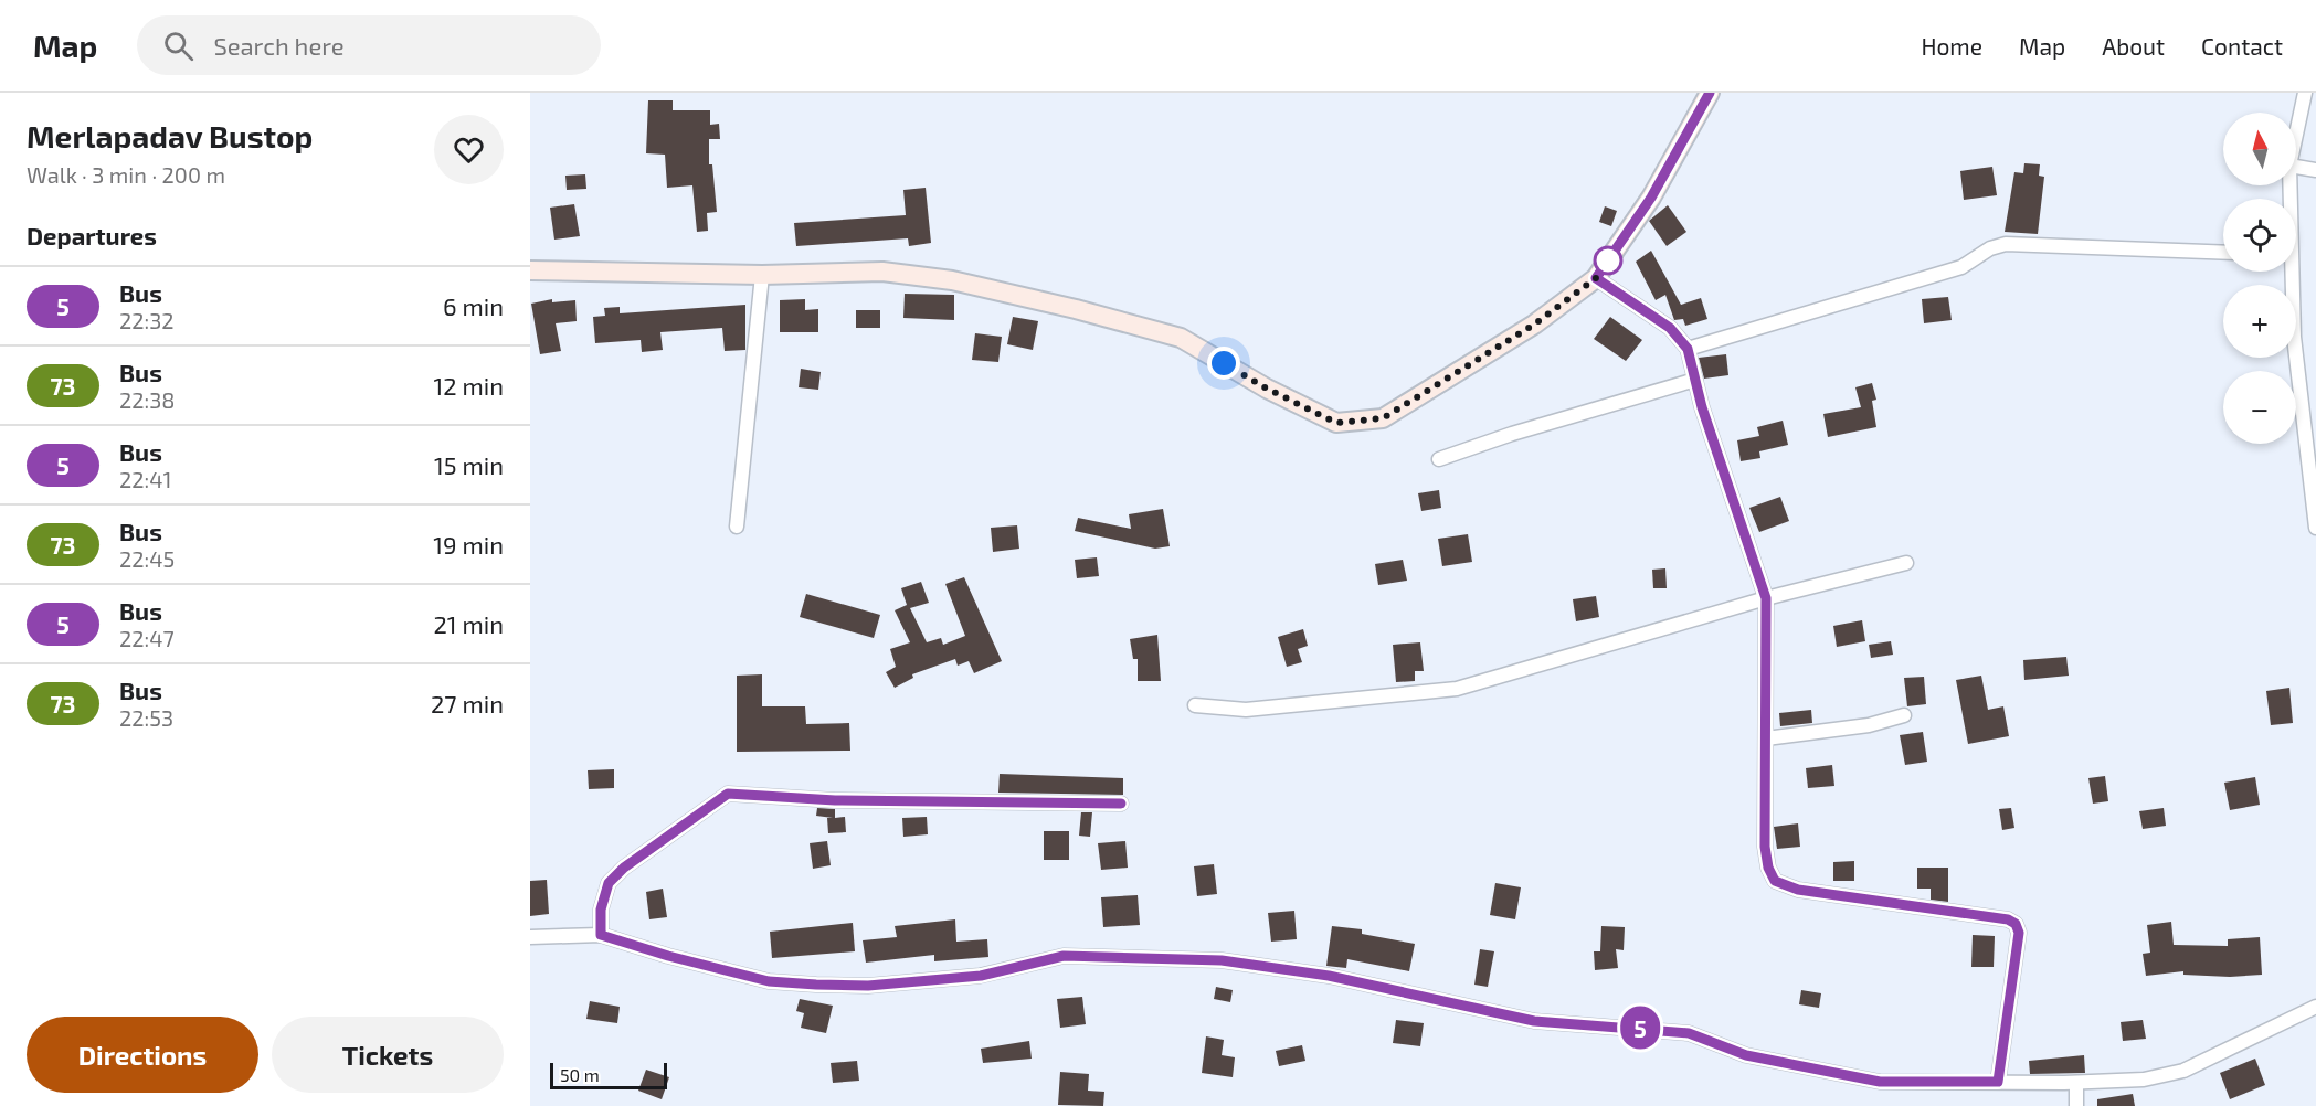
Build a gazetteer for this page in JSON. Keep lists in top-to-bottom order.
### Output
{
  "lines": ["bus line 5"],
  "scale_bar": "50 m",
  "north": "top",
  "page": {
    "header": "Map",
    "search": "Search here",
    "nav": [
      "Home",
      "Map",
      "About",
      "Contact"
    ],
    "heading": [
      ["Merlapadav Bustop", "Walk · 3 min · 200 m"],
      "Departures"
    ],
    "on_map": "5",
    "map_buttons": ["+", "−"],
    "list": [
      {
        "mark": "5",
        "name": "Bus",
        "note": "22:32",
        "value": "6 min"
      },
      {
        "mark": "73",
        "name": "Bus",
        "note": "22:38",
        "value": "12 min"
      },
      {
        "mark": "5",
        "name": "Bus",
        "note": "22:41",
        "value": "15 min"
      },
      {
        "mark": "73",
        "name": "Bus",
        "note": "22:45",
        "value": "19 min"
      },
      {
        "mark": "5",
        "name": "Bus",
        "note": "22:47",
        "value": "21 min"
      },
      {
        "mark": "73",
        "name": "Bus",
        "note": "22:53",
        "value": "27 min"
      }
    ],
    "buttons": ["Directions", "Tickets"],
    "scale": "50 m"
  }
}
